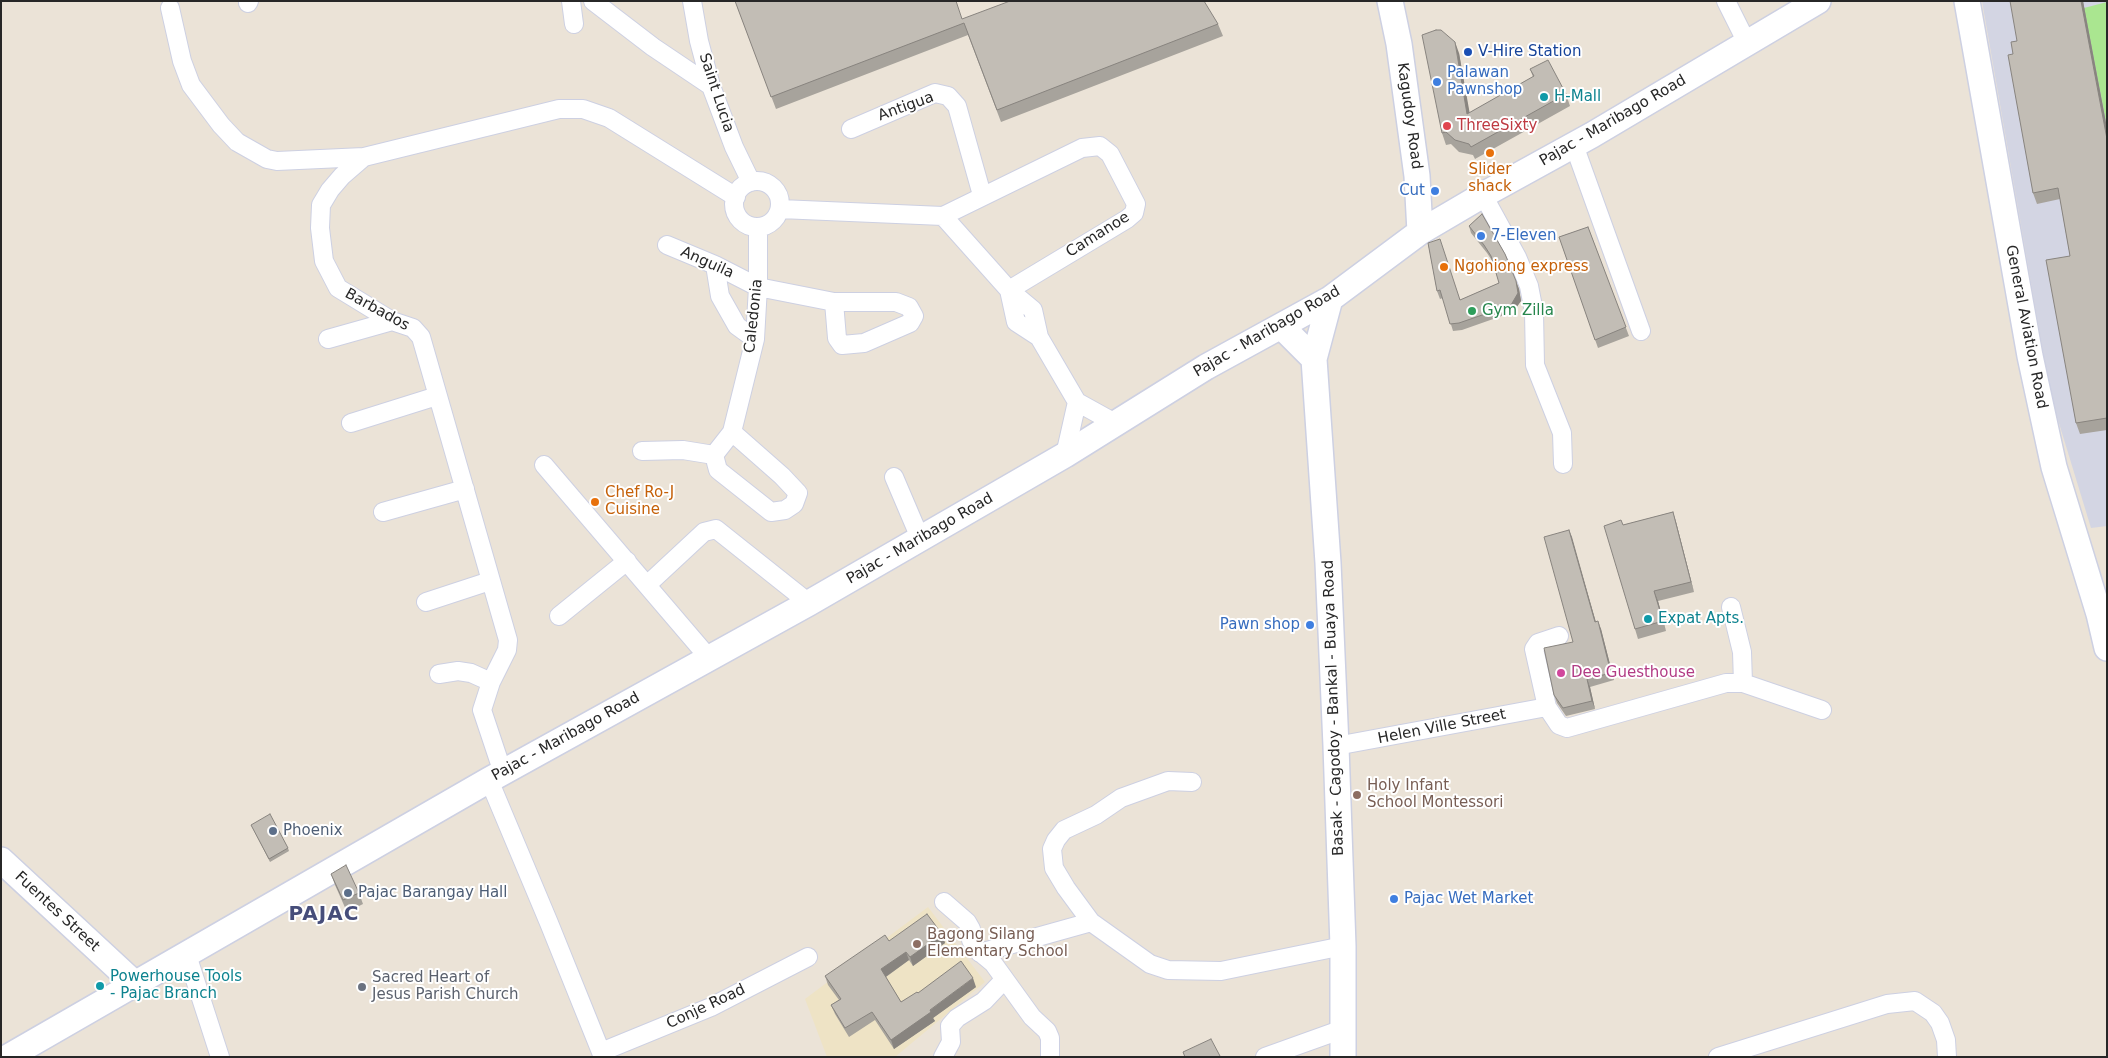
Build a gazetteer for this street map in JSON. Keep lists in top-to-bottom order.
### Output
{
  "streets": {
    "street": [
      "Saint Lucia",
      "Antigua",
      "Kagudoy Road",
      "Pajac - Maribago Road",
      "Camanoe",
      "Anguila",
      "Barbados",
      "Caledonia",
      "General Aviation Road",
      "Basak - Cagodoy - Bankal - Buaya Road",
      "Helen Ville Street",
      "Fuentes Street",
      "Conje Road"
    ]
  },
  "crossings": [
    ["Saint Lucia", "Barbados"],
    ["Saint Lucia", "Caledonia"],
    ["Antigua", "Camanoe"],
    ["Kagudoy Road", "Pajac - Maribago Road"],
    ["Pajac - Maribago Road", "Barbados"],
    ["Pajac - Maribago Road", "Basak - Cagodoy - Bankal - Buaya Road"],
    ["Pajac - Maribago Road", "Fuentes Street"],
    ["Anguila", "Caledonia"],
    ["Barbados", "Caledonia"],
    ["Barbados", "Conje Road"],
    ["Basak - Cagodoy - Bankal - Buaya Road", "Helen Ville Street"]
  ],
  "districts": ["PAJAC"],
  "places": [
    "V-Hire Station",
    "Palawan Pawnshop",
    "H-Mall",
    "ThreeSixty",
    "Slider shack",
    "Cut",
    "7-Eleven",
    "Ngohiong express",
    "Gym Zilla",
    "Chef Ro-J Cuisine",
    "Expat Apts.",
    "Pawn shop",
    "Dee Guesthouse",
    "Holy Infant School Montessori",
    "Phoenix",
    "Pajac Barangay Hall",
    "Pajac Wet Market",
    "Bagong Silang Elementary School",
    "Powerhouse Tools - Pajac Branch",
    "Sacred Heart of Jesus Parish Church"
  ]
}
